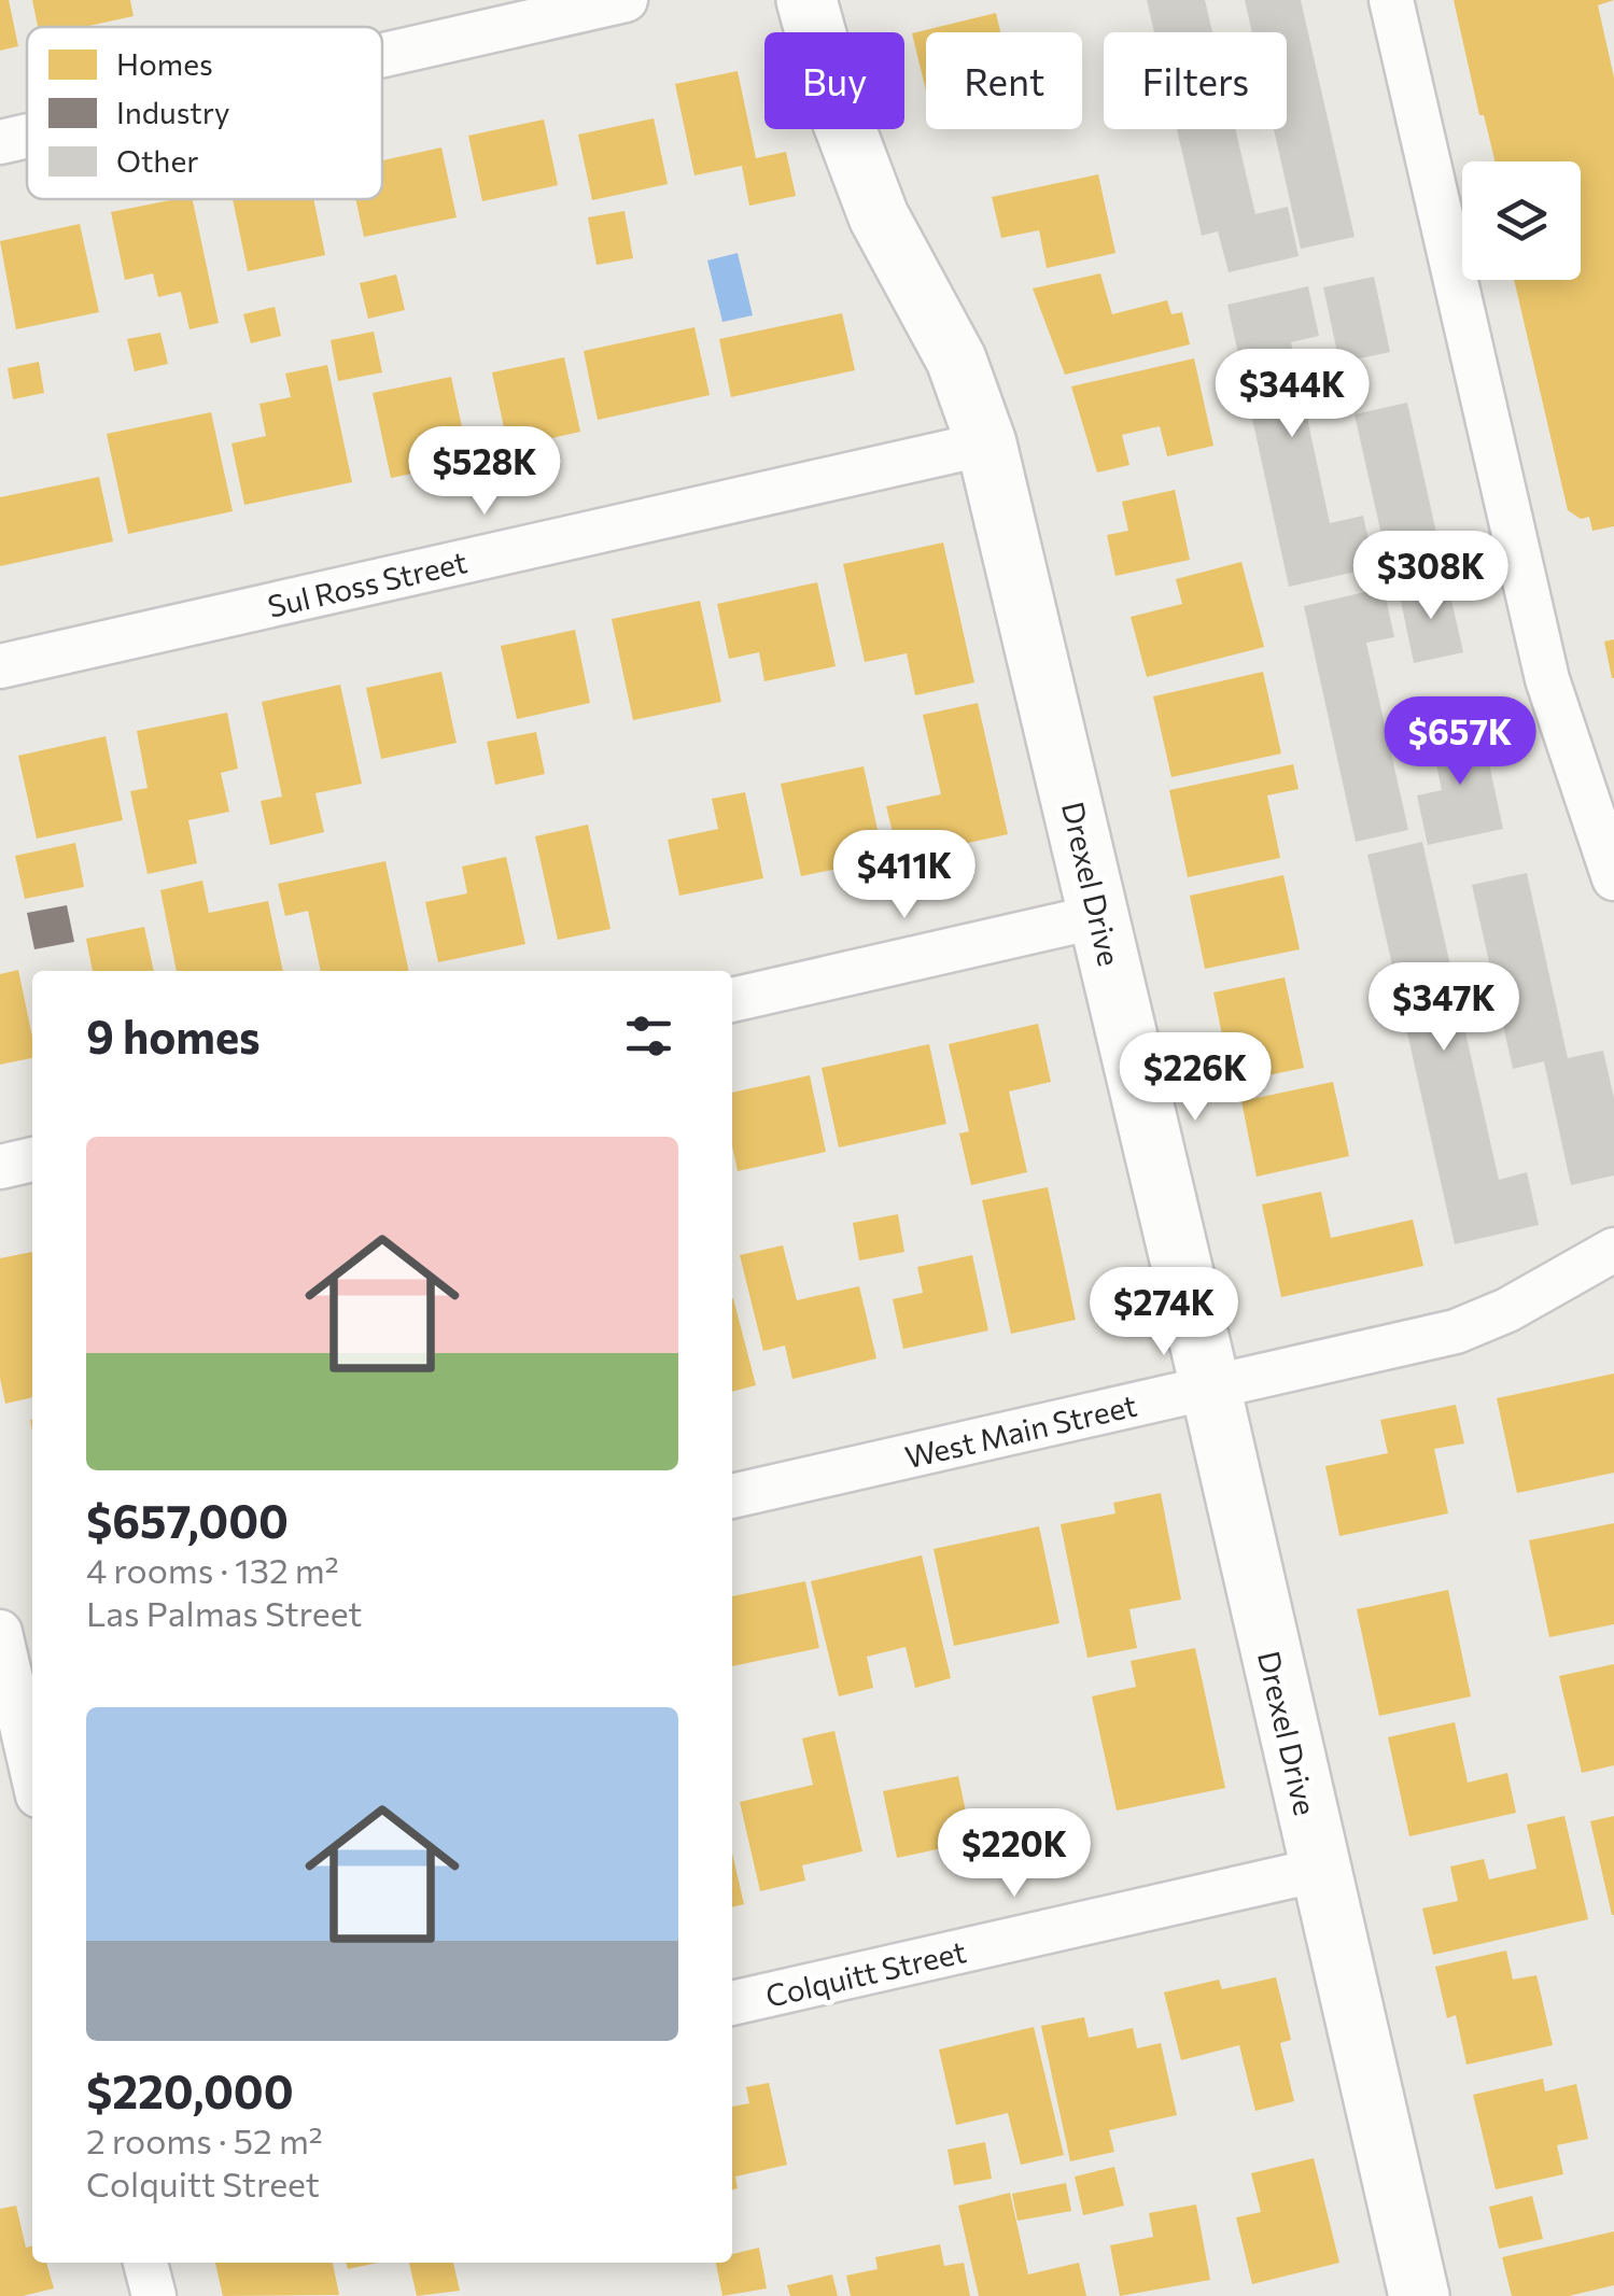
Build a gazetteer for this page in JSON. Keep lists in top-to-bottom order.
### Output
{
  "streets": {
    "street": [
      "Sul Ross Street",
      "Drexel Drive",
      "West Main Street",
      "Colquitt Street"
    ]
  },
  "crossings": [
    ["Sul Ross Street", "Drexel Drive"],
    ["Drexel Drive", "West Main Street"],
    ["Drexel Drive", "Colquitt Street"]
  ],
  "legend": ["Homes", "Industry", "Other"],
  "page": {
    "chip": ["Buy", "Rent", "Filters"],
    "price": [
      "$344K",
      "$528K",
      "$308K",
      "$657K",
      "$411K",
      "$347K",
      "$226K",
      "$274K",
      "$220K"
    ],
    "heading": "9 homes",
    "list": [
      {
        "name": "$657,000",
        "note": "4 rooms · 132 m² · Las Palmas Street"
      },
      {
        "name": "$220,000",
        "note": "2 rooms · 52 m² · Colquitt Street"
      }
    ]
  }
}
